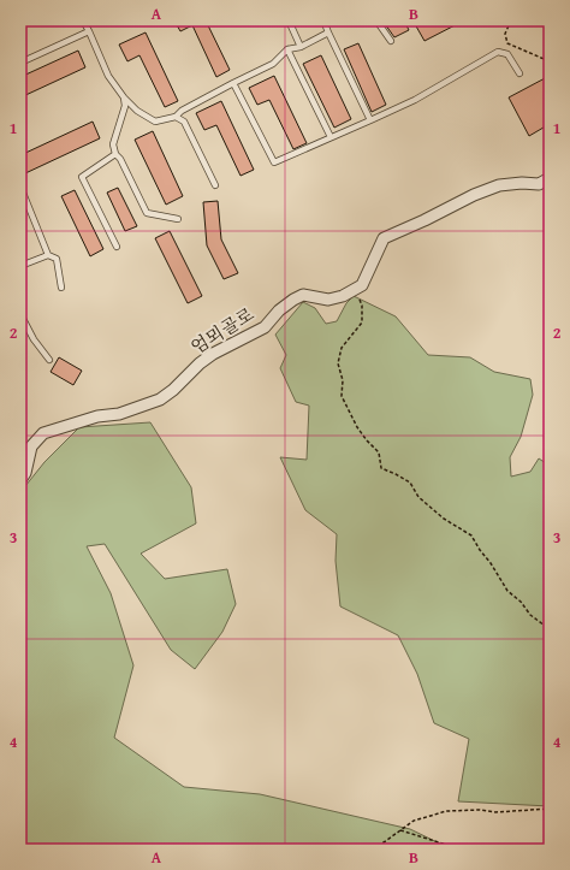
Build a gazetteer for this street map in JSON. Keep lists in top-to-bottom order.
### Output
{
  "streets": {
    "street": ["엄뫼골로"]
  },
  "grid": {
    "columns": ["A", "B"],
    "rows": [
      "1",
      "2",
      "3",
      "4"
    ]
  }
}
